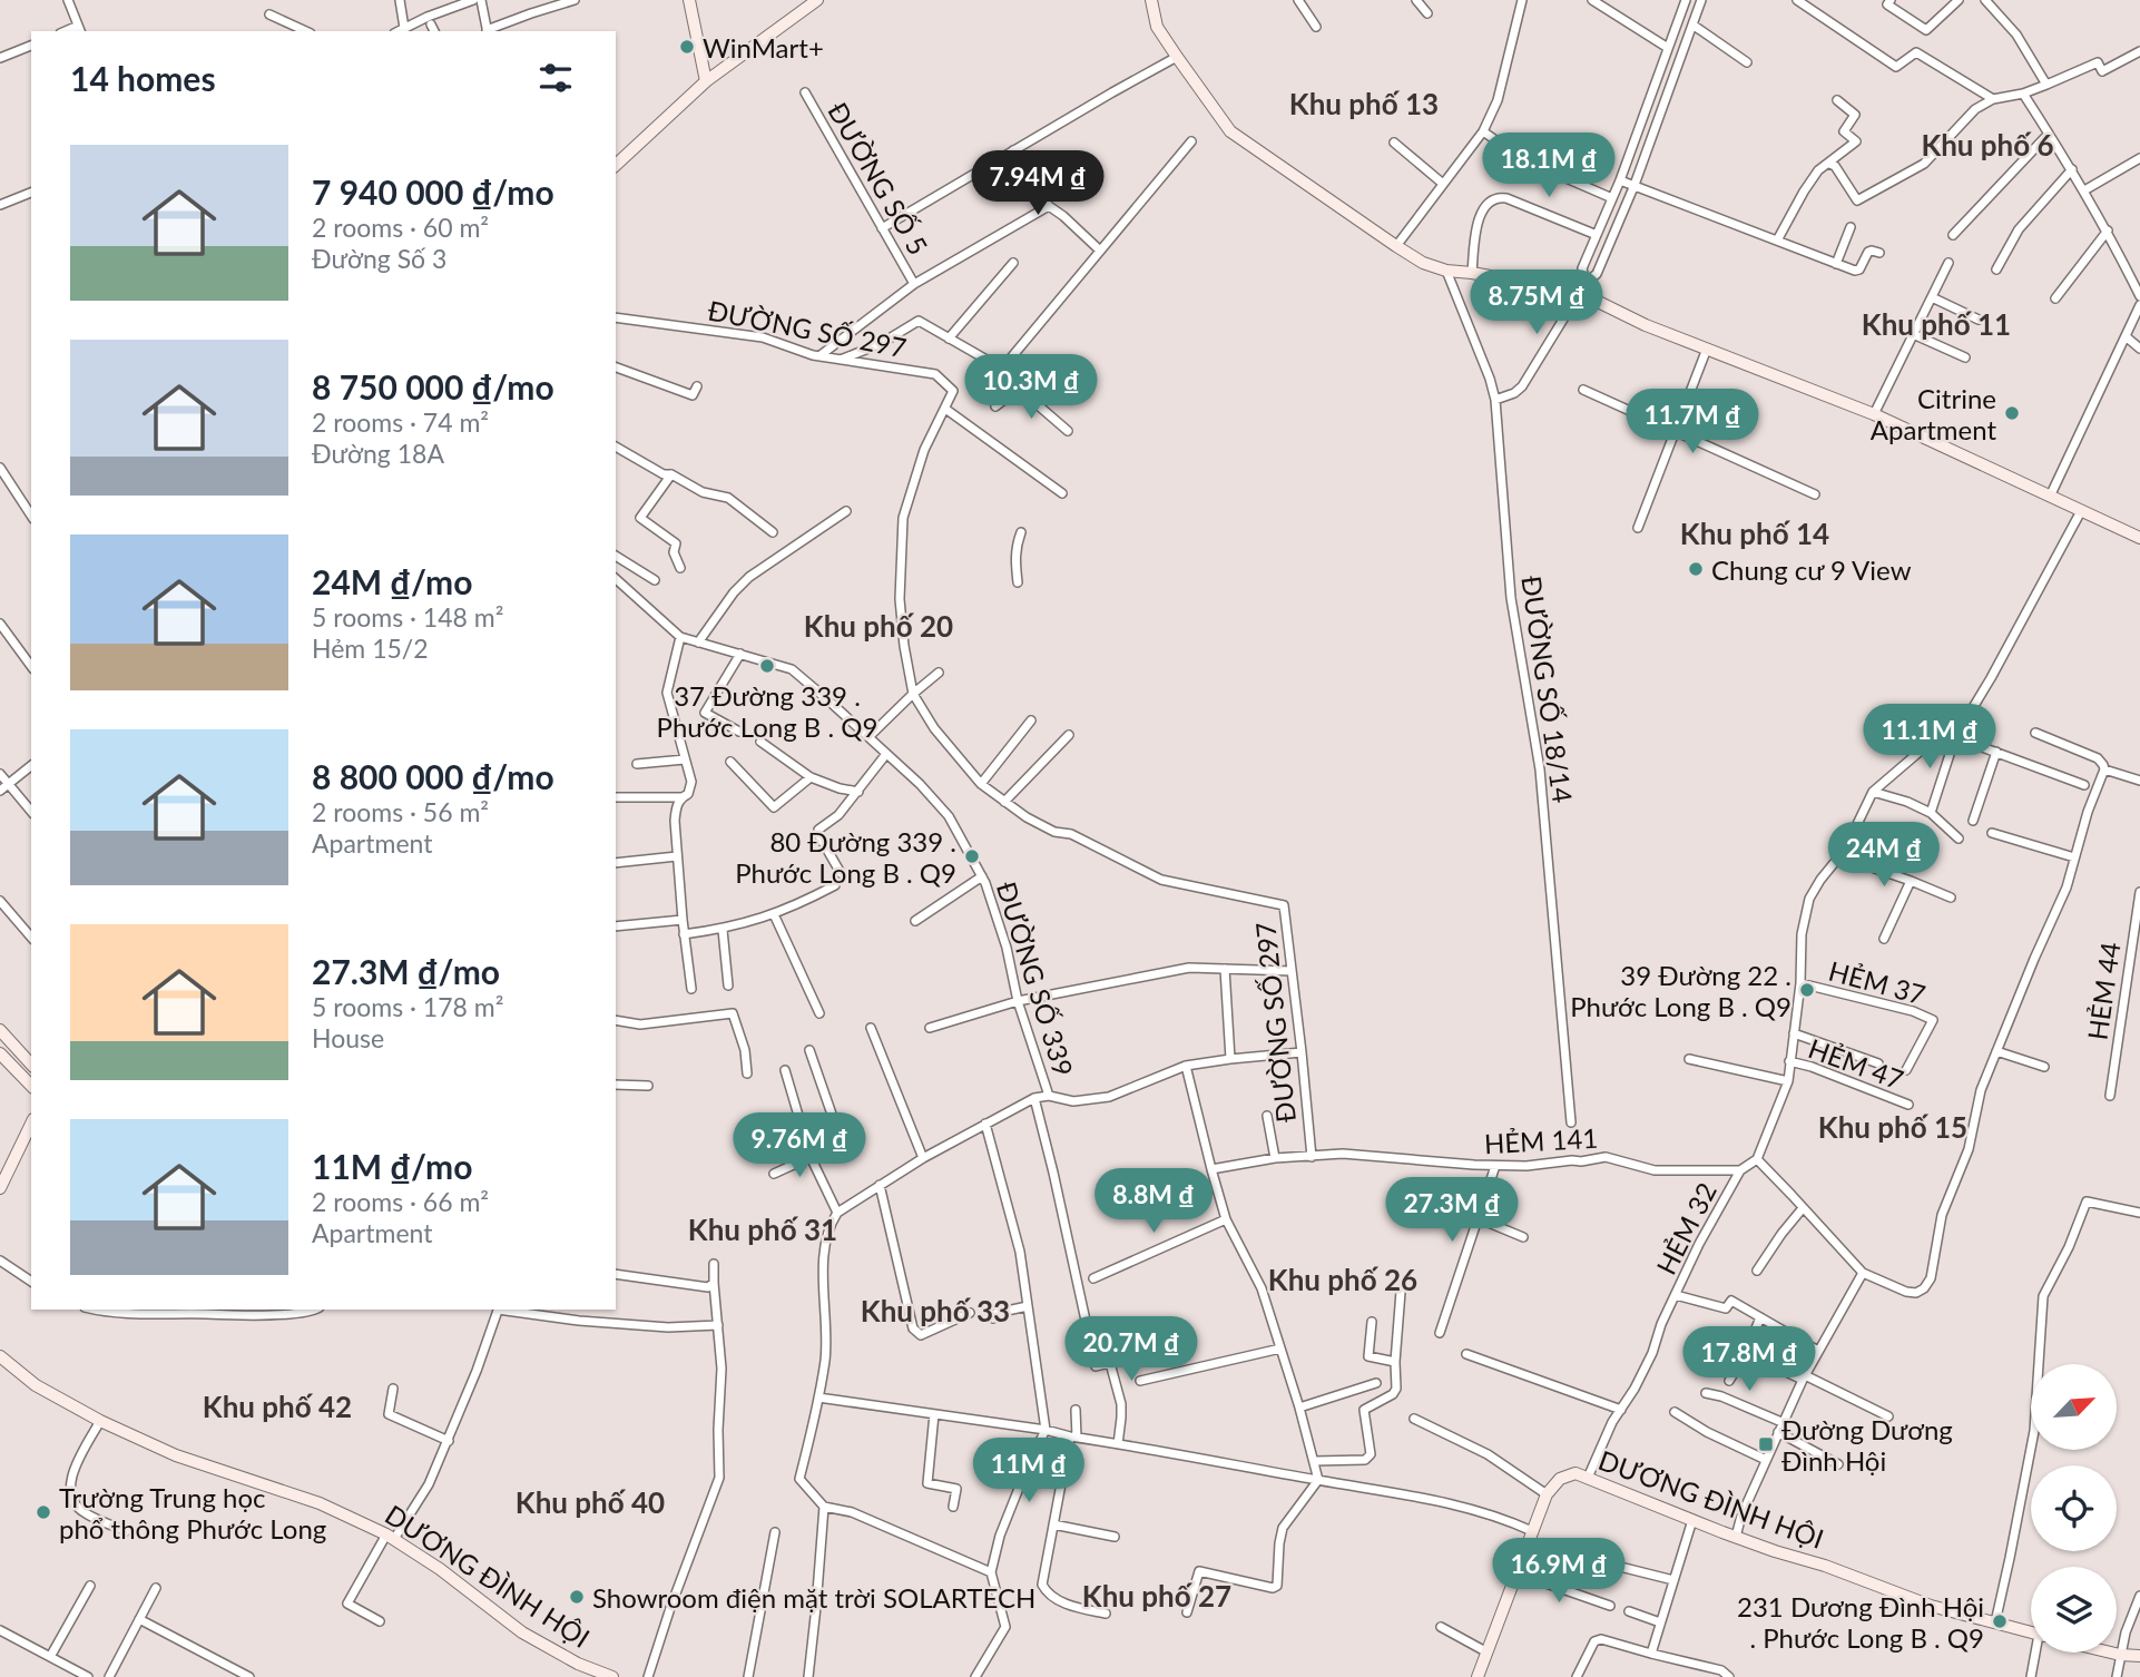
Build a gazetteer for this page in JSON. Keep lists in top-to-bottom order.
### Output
{
  "streets": {
    "street": [
      "ĐƯỜNG SỐ 5",
      "ĐƯỜNG SỐ 297",
      "ĐƯỜNG SỐ 18/14",
      "ĐƯỜNG SỐ 339",
      "HẺM 37",
      "HẺM 44",
      "HẺM 47",
      "HẺM 141",
      "HẺM 32",
      "DƯƠNG ĐÌNH HỘI"
    ]
  },
  "crossings": [
    ["ĐƯỜNG SỐ 297", "ĐƯỜNG SỐ 339"],
    ["ĐƯỜNG SỐ 297", "HẺM 141"],
    ["HẺM 141", "HẺM 32"],
    ["HẺM 32", "DƯƠNG ĐÌNH HỘI"]
  ],
  "districts": [
    "Khu phố 13",
    "Khu phố 6",
    "Khu phố 11",
    "Khu phố 14",
    "Khu phố 20",
    "Khu phố 15",
    "Khu phố 31",
    "Khu phố 26",
    "Khu phố 33",
    "Khu phố 42",
    "Khu phố 40",
    "Khu phố 27"
  ],
  "places": {
    "other": [
      "WinMart+",
      "Citrine Apartment",
      "Chung cư 9 View",
      "37 Đường 339 . Phước Long B . Q9",
      "80 Đường 339 . Phước Long B . Q9",
      "39 Đường 22 . Phước Long B . Q9",
      "Trường Trung học phổ thông Phước Long",
      "Showroom điện mặt trời SOLARTECH",
      "231 Dương Đình Hội . Phước Long B . Q9"
    ],
    "transit": ["Đường Dương Đình Hội"]
  },
  "north": "top right",
  "page": {
    "heading": "14 homes",
    "list": [
      {
        "name": "7 940 000 ₫/mo",
        "note": "2 rooms · 60 m² · Đường Số 3"
      },
      {
        "name": "8 750 000 ₫/mo",
        "note": "2 rooms · 74 m² · Đường 18A"
      },
      {
        "name": "24M ₫/mo",
        "note": "5 rooms · 148 m² · Hẻm 15/2"
      },
      {
        "name": "8 800 000 ₫/mo",
        "note": "2 rooms · 56 m² · Apartment"
      },
      {
        "name": "27.3M ₫/mo",
        "note": "5 rooms · 178 m² · House"
      },
      {
        "name": "11M ₫/mo",
        "note": "2 rooms · 66 m² · Apartment"
      }
    ],
    "price": [
      "18.1M ₫",
      "7.94M ₫",
      "8.75M ₫",
      "10.3M ₫",
      "11.7M ₫",
      "11.1M ₫",
      "24M ₫",
      "9.76M ₫",
      "8.8M ₫",
      "27.3M ₫",
      "20.7M ₫",
      "17.8M ₫",
      "11M ₫",
      "16.9M ₫"
    ]
  }
}
